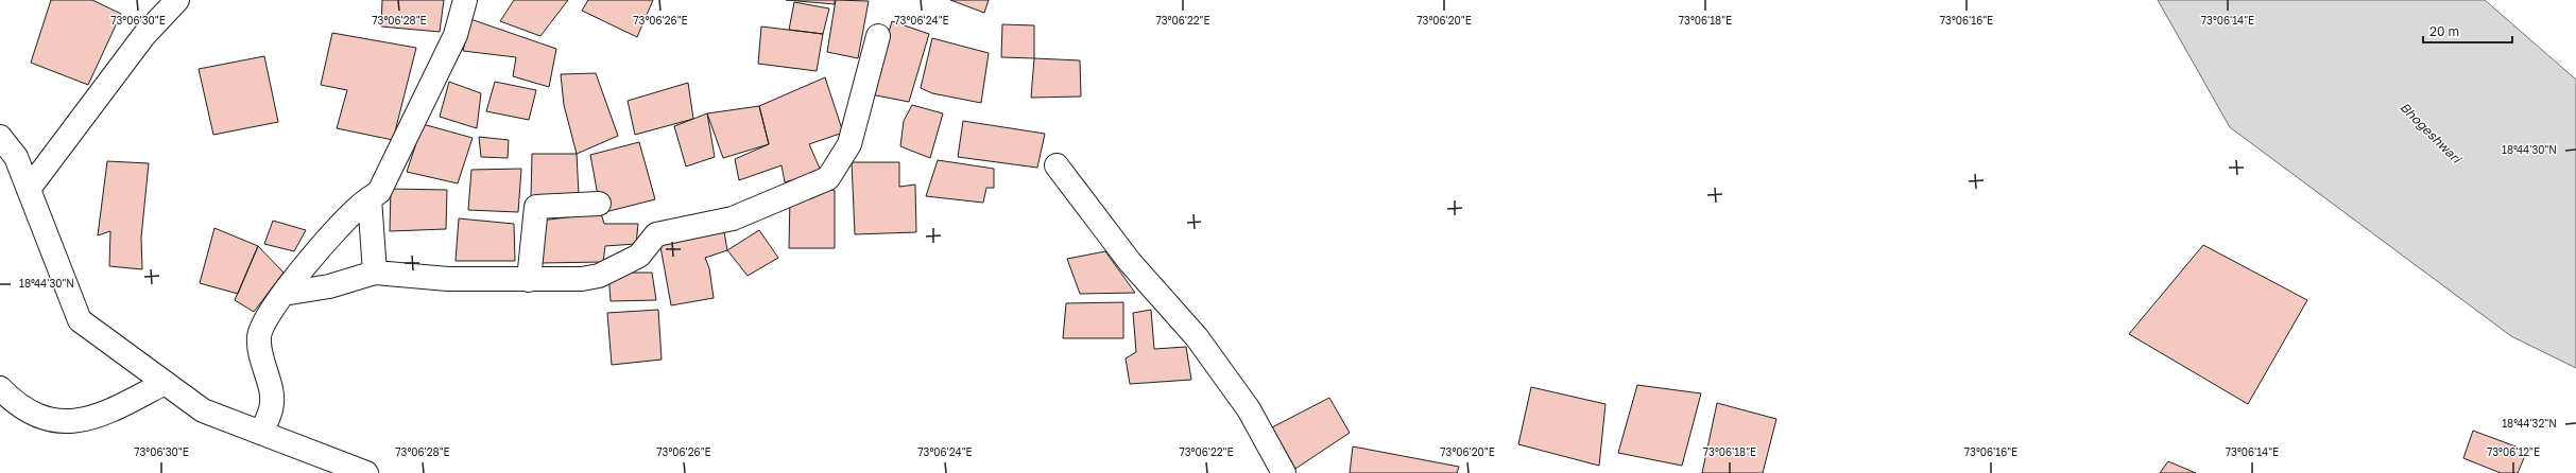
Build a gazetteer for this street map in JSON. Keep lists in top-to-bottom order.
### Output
{
  "water": ["Bhogeshwari"],
  "scale_bar": "20 m",
  "coordinates": [
    "73°06'30\"E",
    "73°06'28\"E",
    "73°06'26\"E",
    "73°06'24\"E",
    "73°06'22\"E",
    "73°06'20\"E",
    "73°06'18\"E",
    "73°06'16\"E",
    "73°06'14\"E",
    "18°44'30\"N",
    "18°44'32\"N",
    "73°06'12\"E"
  ]
}
